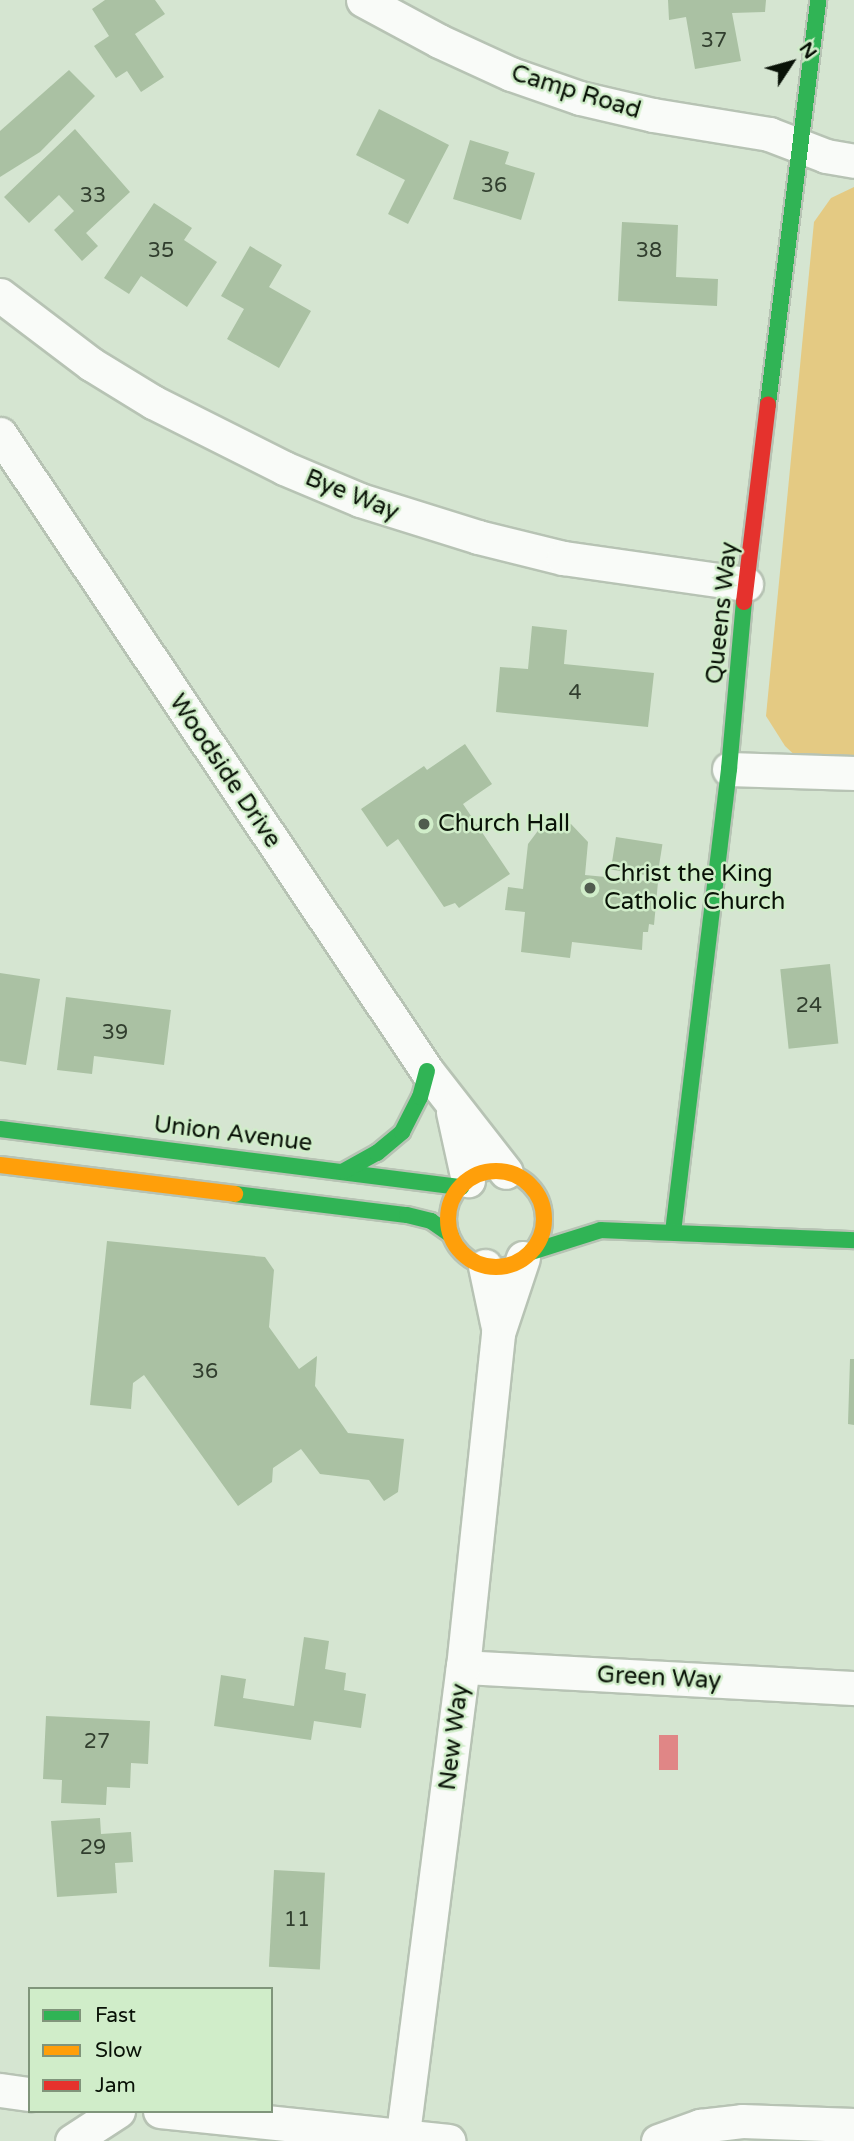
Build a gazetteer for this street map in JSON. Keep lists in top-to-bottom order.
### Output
{
  "streets": {
    "street": [
      "Camp Road",
      "Bye Way",
      "Queens Way",
      "Woodside Drive",
      "Union Avenue",
      "Green Way",
      "New Way"
    ]
  },
  "crossings": [
    ["Camp Road", "Queens Way"],
    ["Bye Way", "Queens Way"],
    ["Woodside Drive", "Union Avenue"],
    ["Woodside Drive", "New Way"],
    ["Union Avenue", "New Way"],
    ["Green Way", "New Way"]
  ],
  "places": ["Church Hall", "Christ the King Catholic Church"],
  "house_numbers": [
    "37",
    "36",
    "33",
    "35",
    "38",
    "4",
    "24",
    "39",
    "36",
    "27",
    "29",
    "11"
  ],
  "legend": ["Fast", "Slow", "Jam"],
  "north": "top right"
}
